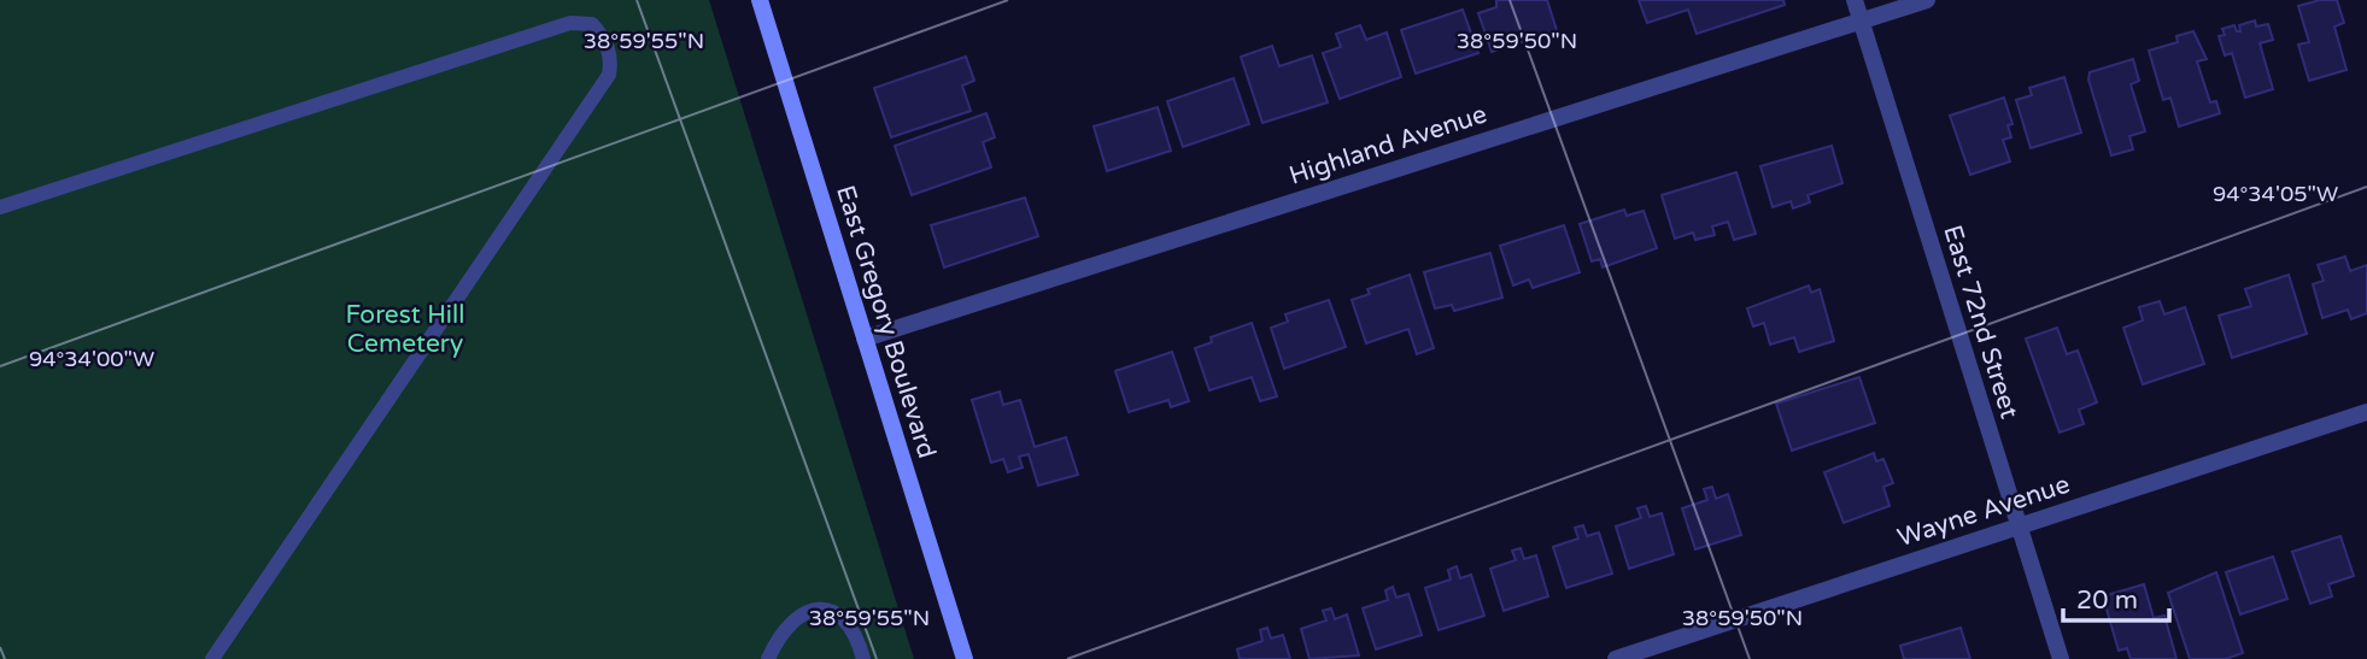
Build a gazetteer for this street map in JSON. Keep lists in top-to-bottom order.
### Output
{
  "streets": {
    "main road": ["East Gregory Boulevard"],
    "street": ["Highland Avenue", "East 72nd Street", "Wayne Avenue"]
  },
  "crossings": [
    ["Highland Avenue", "East Gregory Boulevard"],
    ["Highland Avenue", "East 72nd Street"],
    ["East 72nd Street", "Wayne Avenue"]
  ],
  "parks": ["Forest Hill Cemetery"],
  "scale_bar": "20 m",
  "coordinates": [
    "38°59'55\"N",
    "38°59'50\"N",
    "94°34'05\"W",
    "94°34'00\"W"
  ]
}
